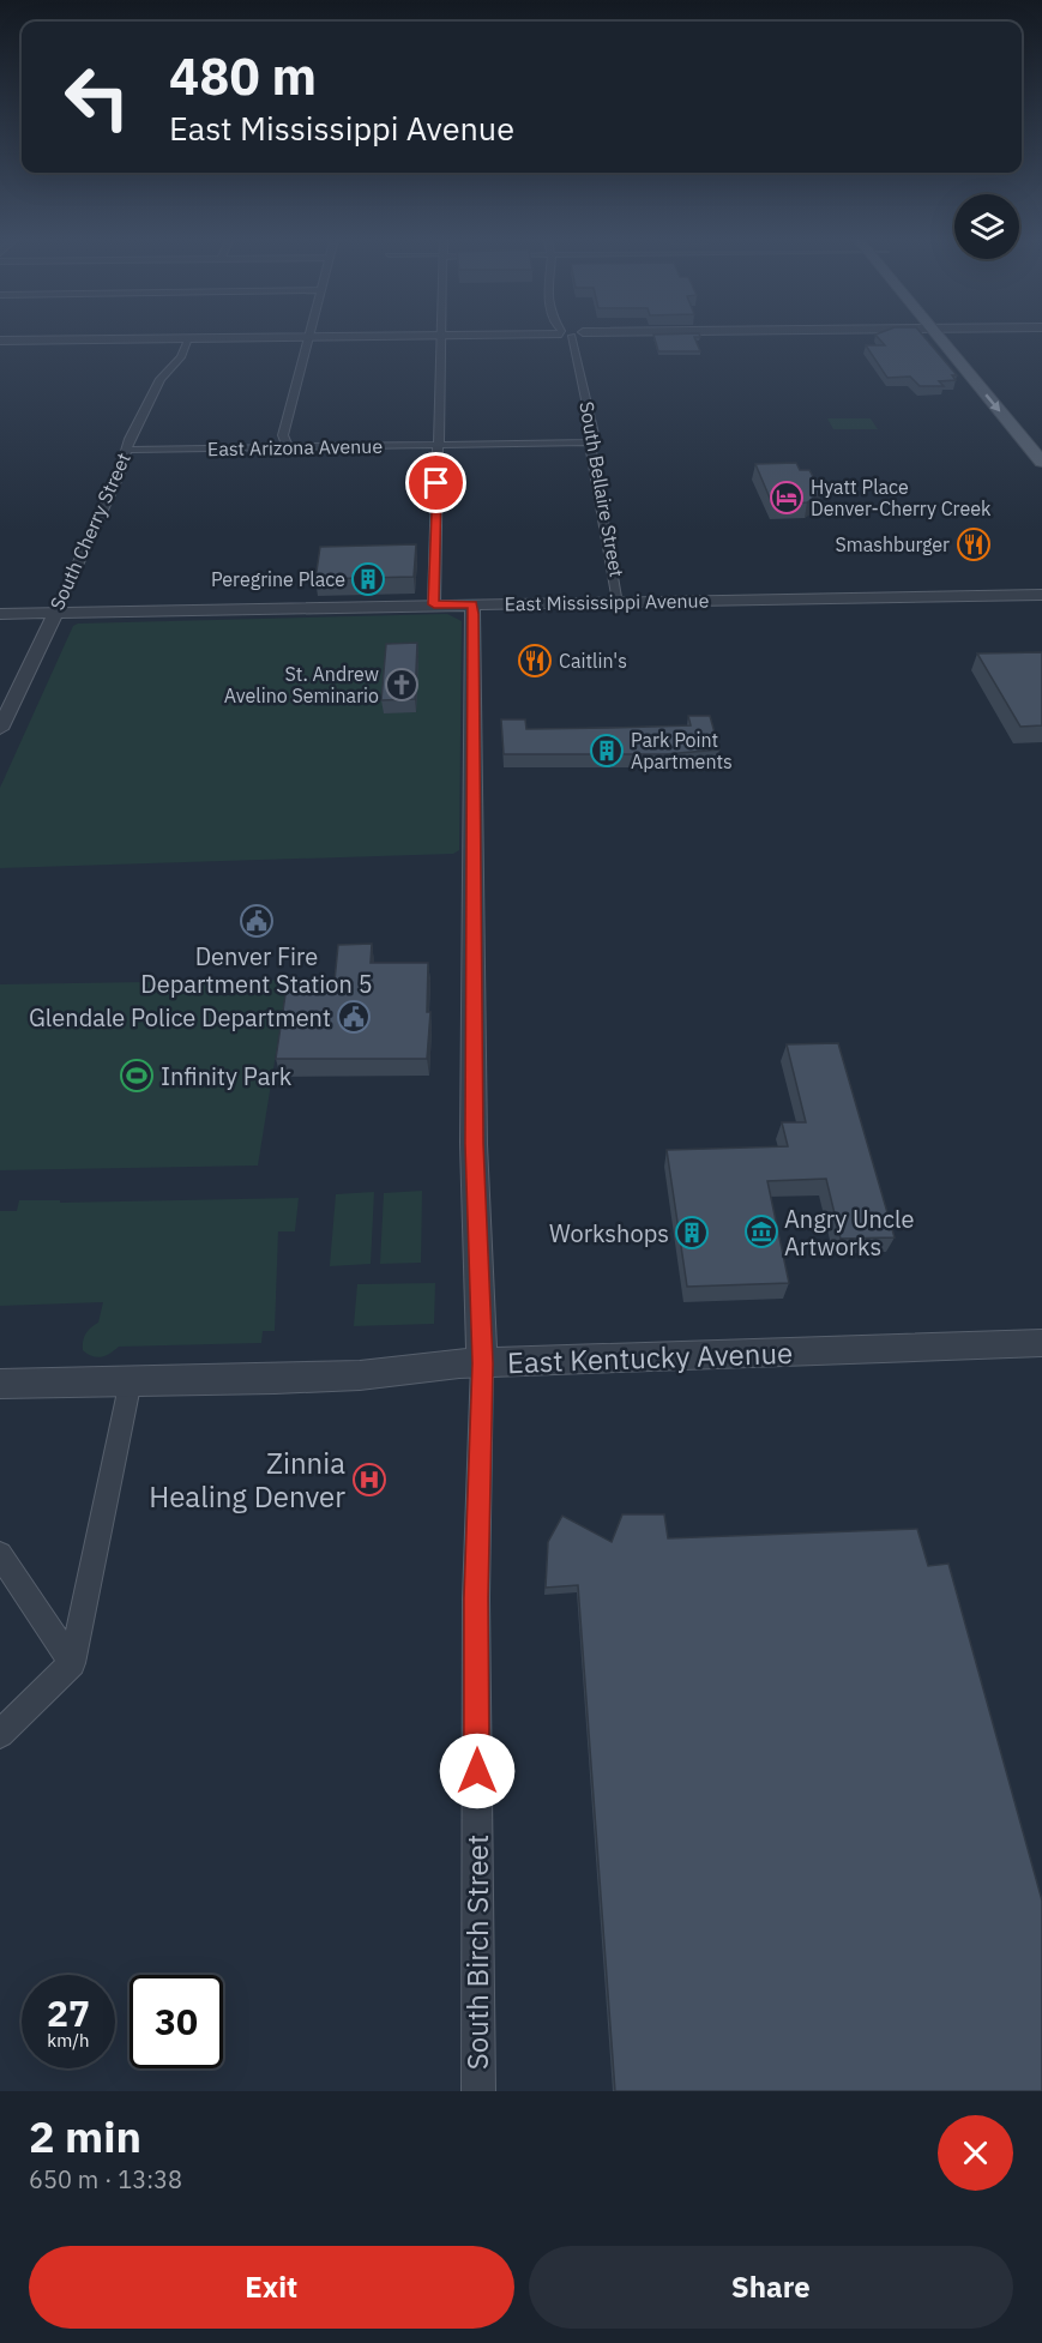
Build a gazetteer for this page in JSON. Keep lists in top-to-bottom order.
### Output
{
  "streets": {
    "street": [
      "East Arizona Avenue",
      "South Bellaire Street",
      "South Cherry Street",
      "East Mississippi Avenue",
      "East Kentucky Avenue",
      "South Birch Street"
    ]
  },
  "crossings": [
    ["East Arizona Avenue", "South Bellaire Street"],
    ["East Arizona Avenue", "South Cherry Street"],
    ["South Bellaire Street", "East Mississippi Avenue"],
    ["South Cherry Street", "East Mississippi Avenue"],
    ["East Mississippi Avenue", "South Birch Street"],
    ["East Kentucky Avenue", "South Birch Street"]
  ],
  "places": {
    "hotel": ["Hyatt Place Denver-Cherry Creek"],
    "restaurant": ["Smashburger", "Caitlin's"],
    "building": ["Peregrine Place", "Park Point Apartments", "Workshops"],
    "church": ["St. Andrew Avelino Seminario"],
    "public building": ["Denver Fire Department Station 5", "Glendale Police Department"],
    "sports": ["Infinity Park"],
    "museum": ["Angry Uncle Artworks"],
    "hospital": ["Zinnia Healing Denver"]
  },
  "page": {
    "turn": ["480 m", "East Mississippi Avenue"],
    "speed": "27 km/h",
    "limit": "30",
    "heading": ["2 min", "650 m · 13:38"],
    "buttons": ["Exit", "Share"]
  }
}
